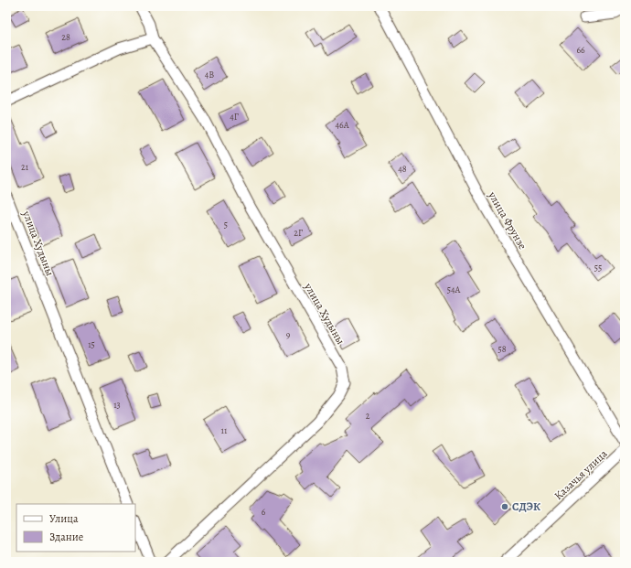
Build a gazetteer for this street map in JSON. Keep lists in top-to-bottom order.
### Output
{
  "streets": {
    "street": ["улица Фрунзе", "улица Худыны", "Казачья улица"]
  },
  "places": ["СДЭК"],
  "house_numbers": [
    "28",
    "66",
    "4В",
    "4Г",
    "46А",
    "21",
    "48",
    "5",
    "2Г",
    "55",
    "54А",
    "9",
    "15",
    "58",
    "13",
    "2",
    "11",
    "6"
  ],
  "legend": ["Улица", "Здание"]
}
